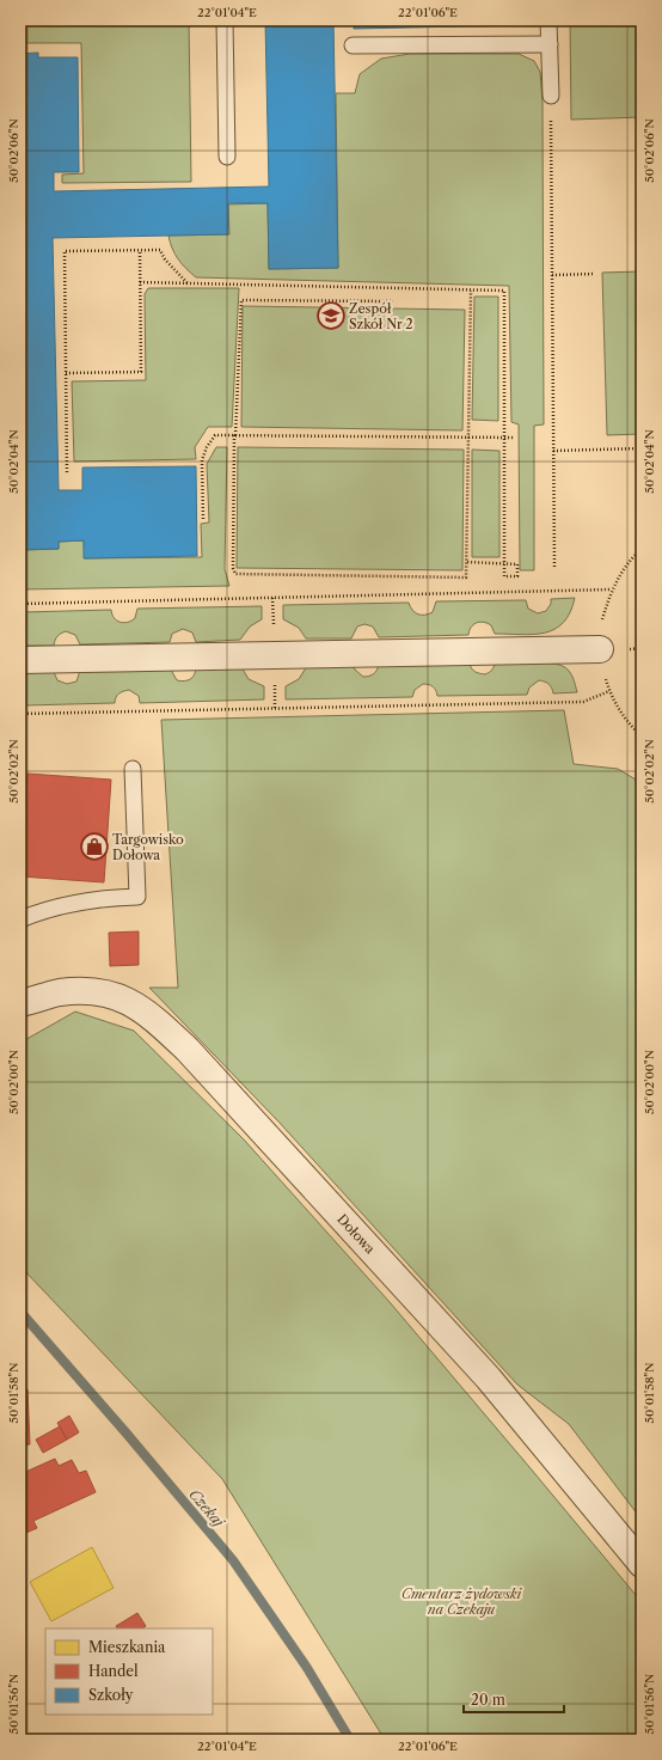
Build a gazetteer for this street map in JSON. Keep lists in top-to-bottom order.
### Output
{
  "streets": {
    "street": ["Dołowa"]
  },
  "water": ["Czekaj"],
  "parks": ["Cmentarz żydowski na Czekaju"],
  "places": {
    "school or university": ["Zespół Szkół Nr 2"],
    "shop": ["Targowisko Dołowa"]
  },
  "legend": ["Mieszkania", "Handel", "Szkoły"],
  "scale_bar": "20 m",
  "coordinates": [
    "22°01'04\"E",
    "22°01'06\"E",
    "50°02'06\"N",
    "50°02'04\"N",
    "50°02'02\"N",
    "50°02'00\"N",
    "50°01'58\"N",
    "50°01'56\"N"
  ]
}
